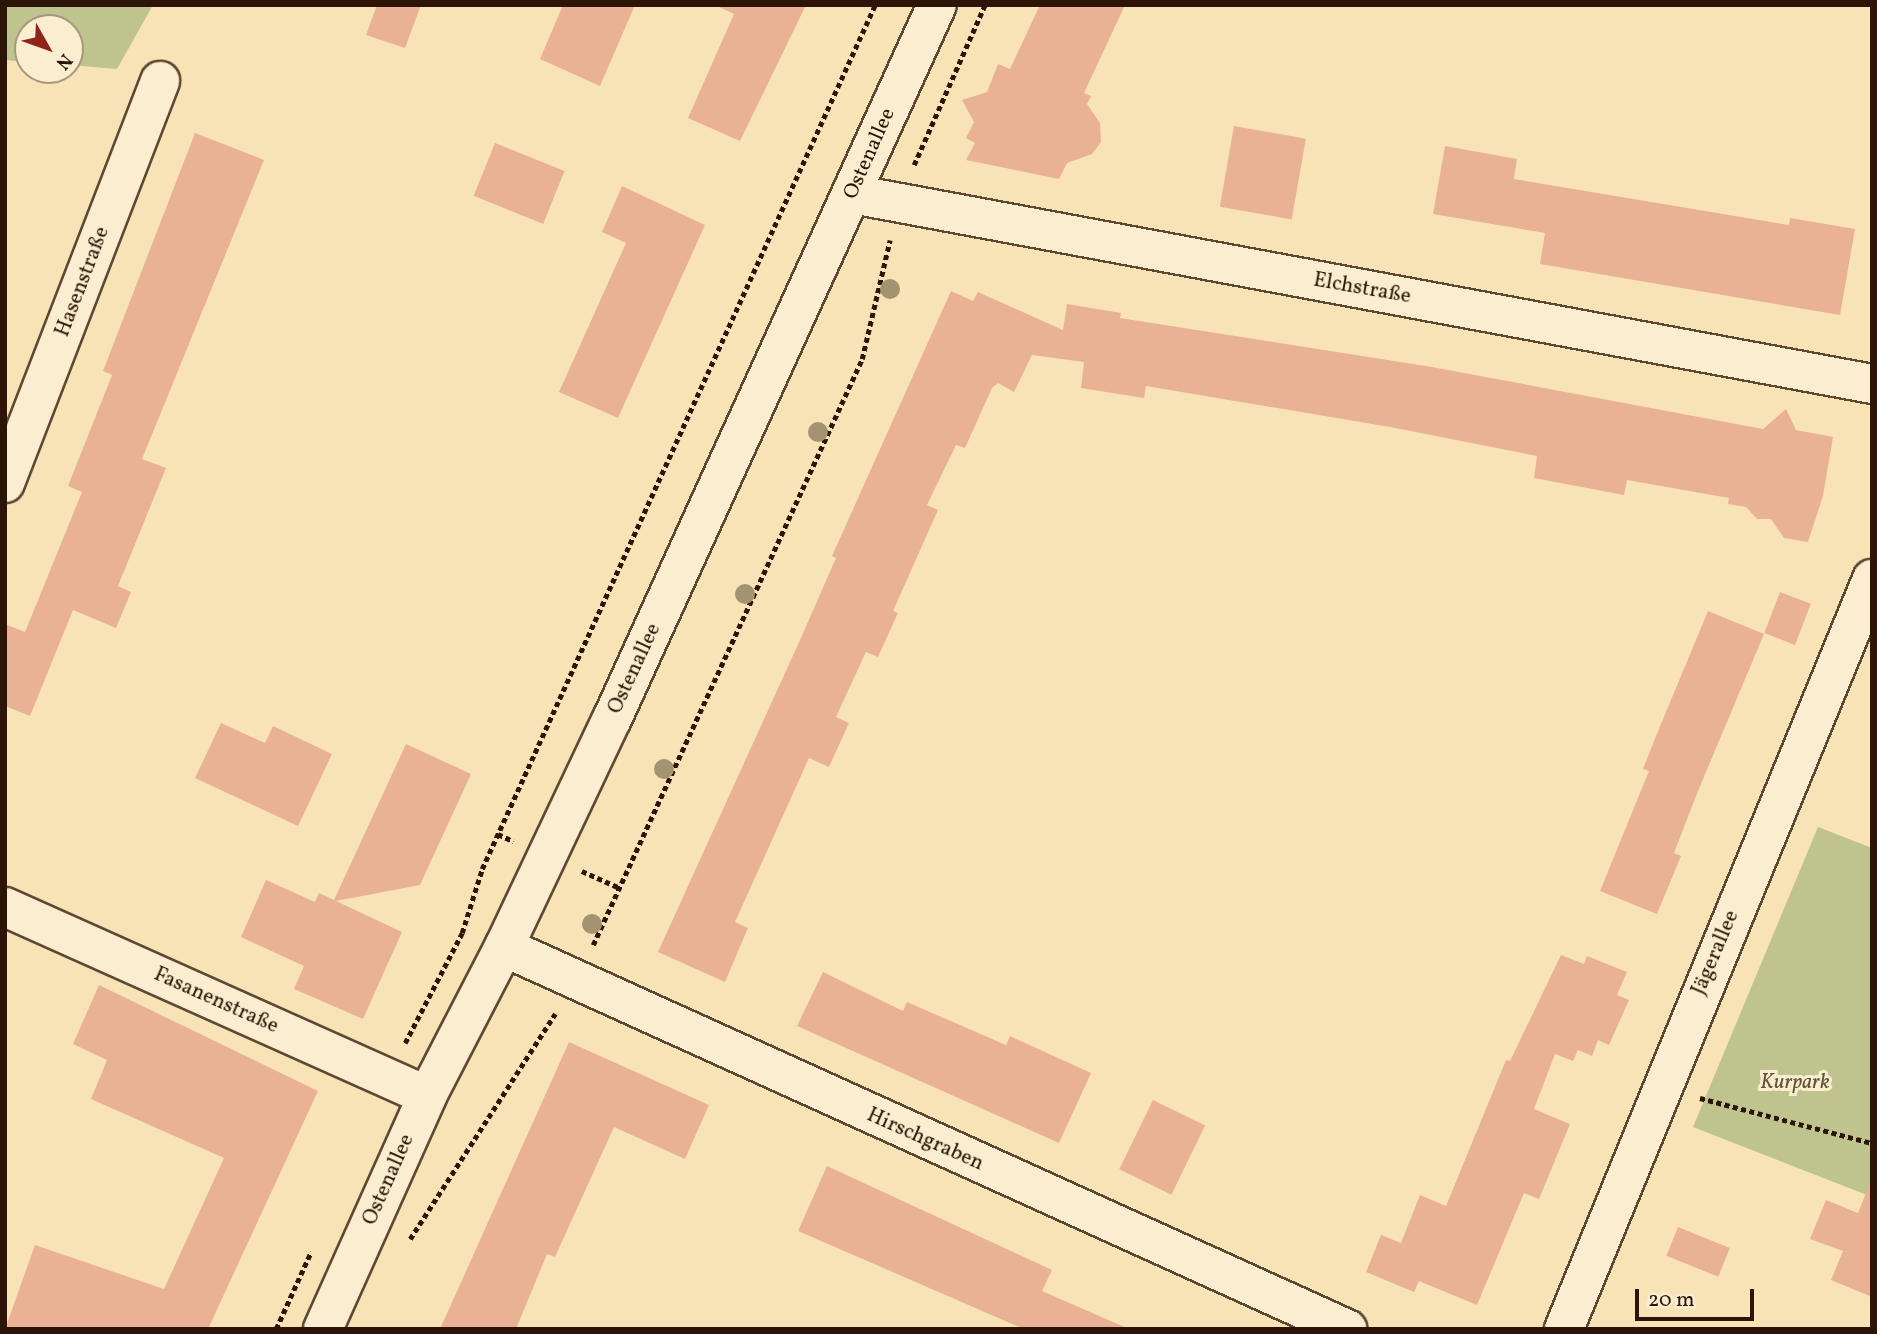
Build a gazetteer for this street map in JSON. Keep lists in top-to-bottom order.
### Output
{
  "streets": {
    "street": [
      "Ostenallee",
      "Hasenstraße",
      "Elchstraße",
      "Jägerallee",
      "Fasanenstraße",
      "Hirschgraben"
    ]
  },
  "crossings": [
    ["Ostenallee", "Elchstraße"],
    ["Ostenallee", "Fasanenstraße"],
    ["Ostenallee", "Hirschgraben"]
  ],
  "parks": ["Kurpark"],
  "scale_bar": "20 m",
  "north": "bottom right"
}
